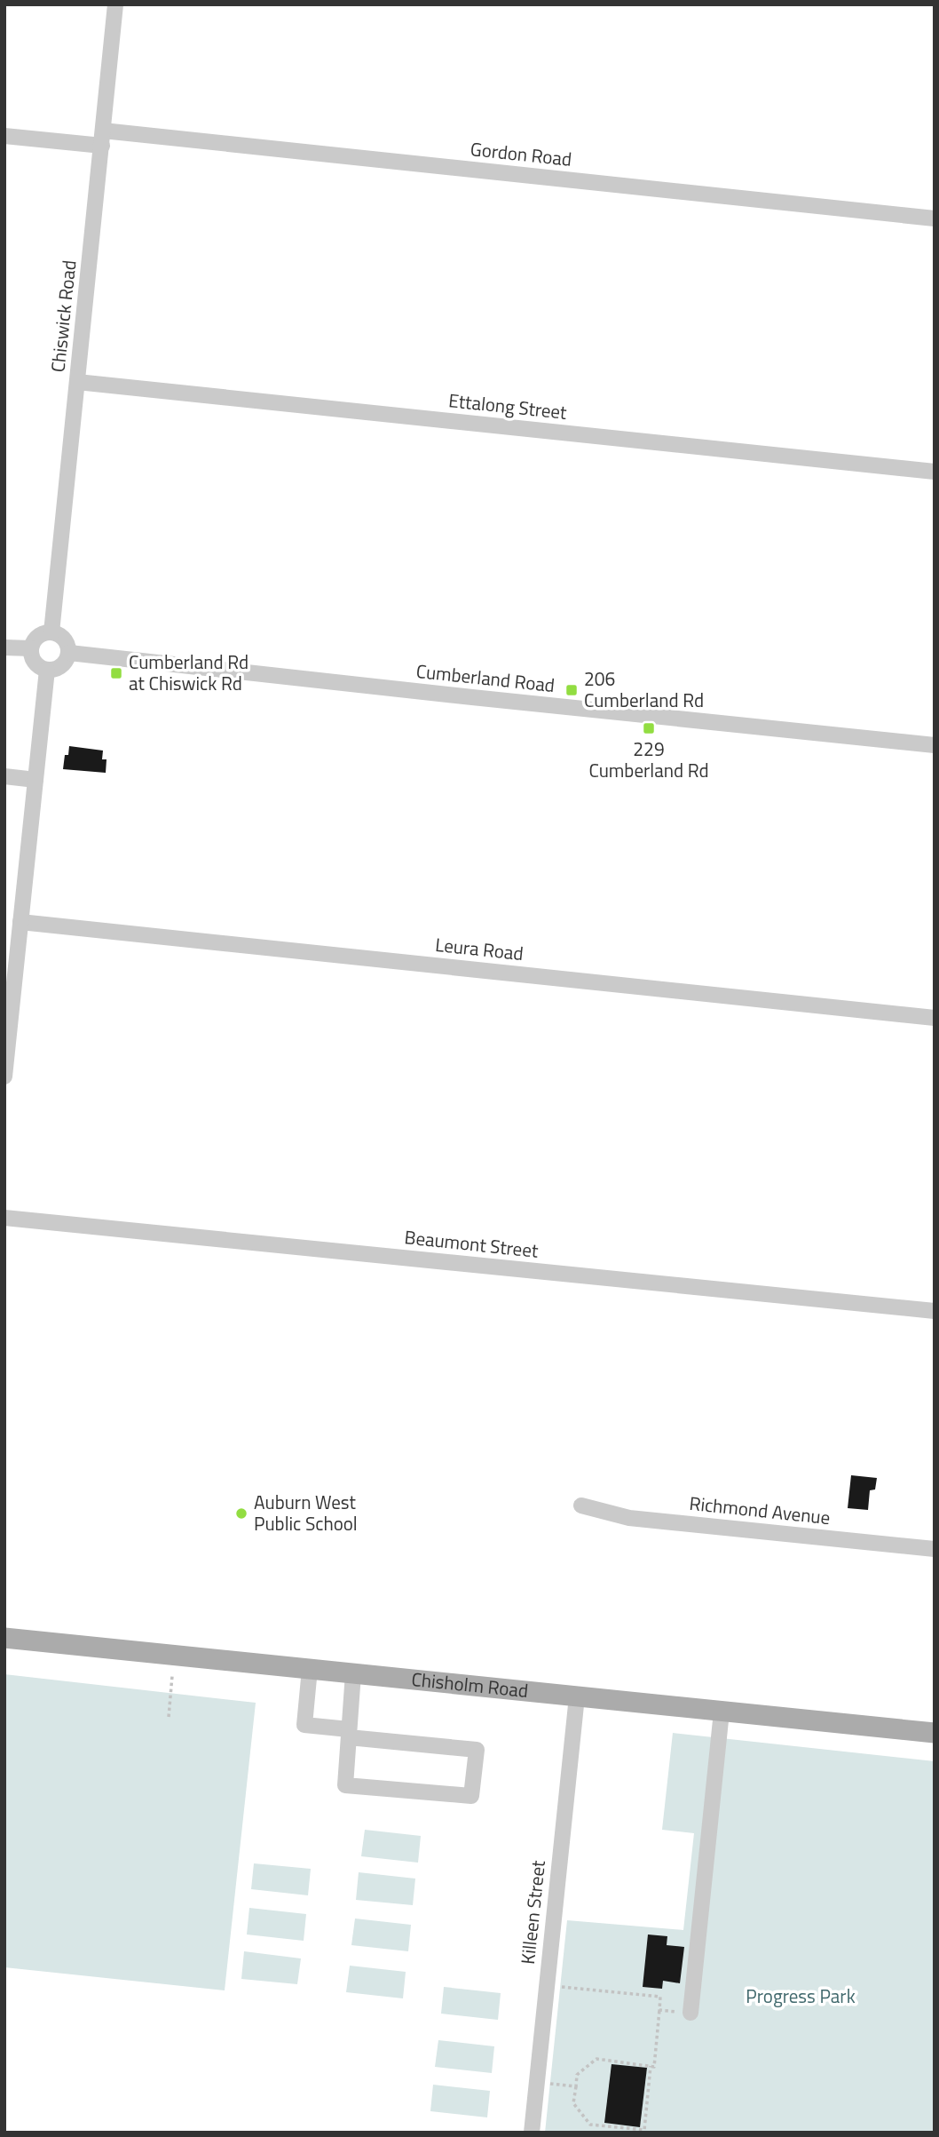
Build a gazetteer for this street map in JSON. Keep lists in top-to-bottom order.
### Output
{
  "streets": {
    "main road": ["Chisholm Road"],
    "street": [
      "Gordon Road",
      "Chiswick Road",
      "Ettalong Street",
      "Cumberland Road",
      "Leura Road",
      "Beaumont Street",
      "Richmond Avenue",
      "Killeen Street"
    ]
  },
  "crossings": [
    ["Gordon Road", "Chiswick Road"],
    ["Chiswick Road", "Ettalong Street"],
    ["Chiswick Road", "Cumberland Road"],
    ["Chisholm Road", "Killeen Street"]
  ],
  "parks": ["Progress Park"],
  "places": {
    "transit": ["Cumberland Rd at Chiswick Rd", "206 Cumberland Rd", "229 Cumberland Rd"],
    "other": ["Auburn West Public School"]
  }
}
